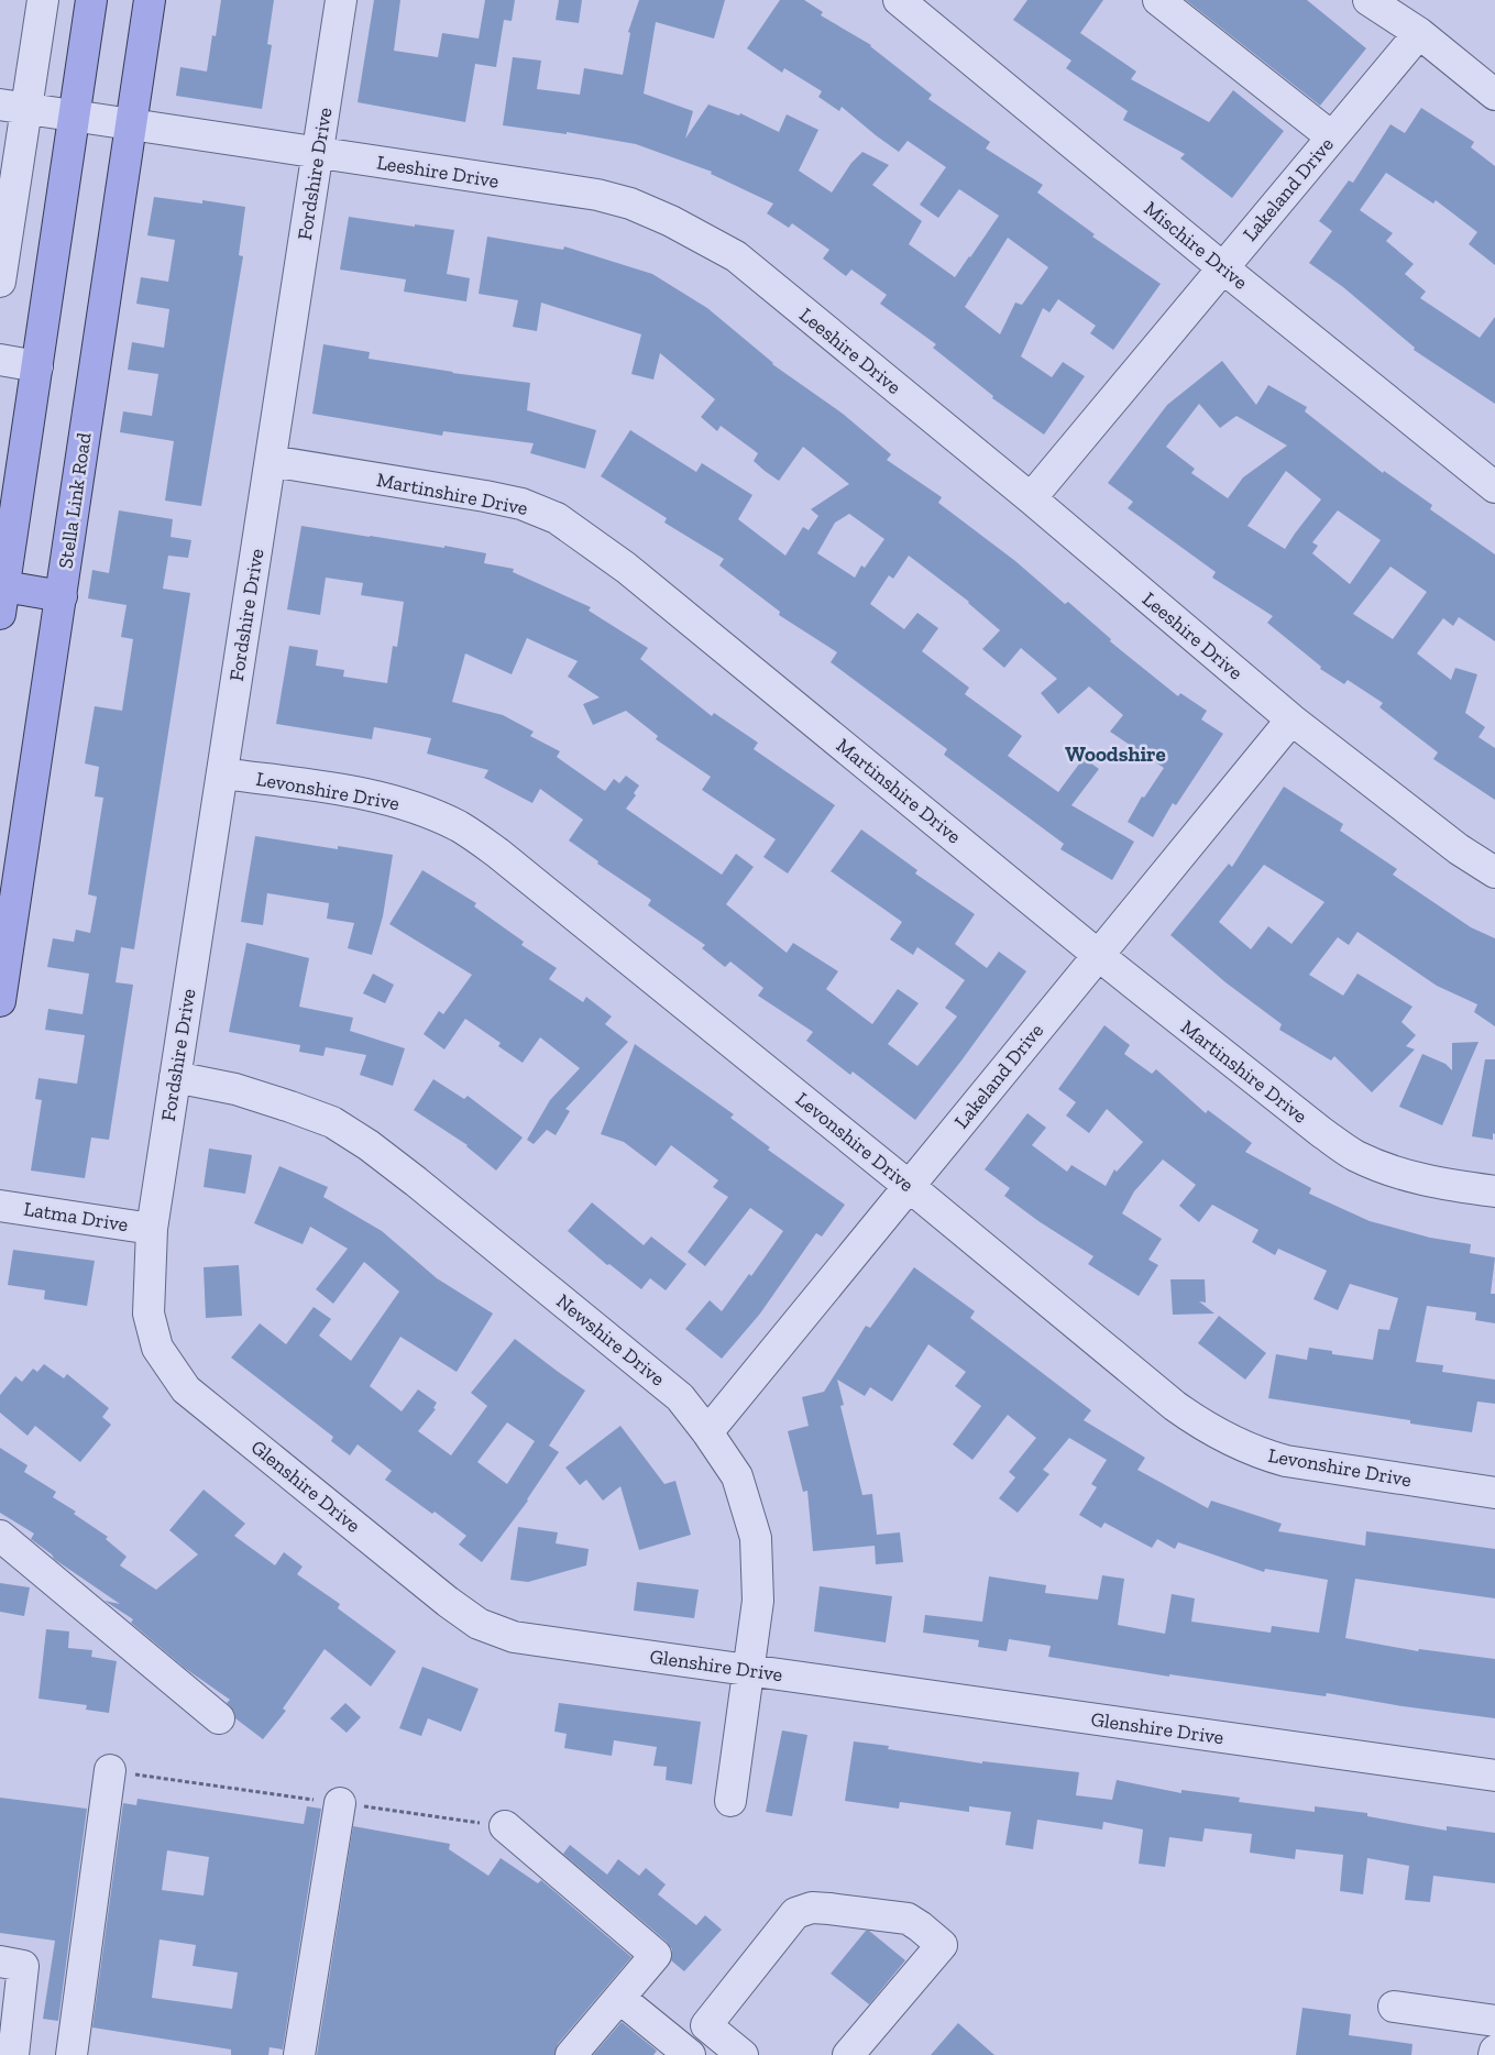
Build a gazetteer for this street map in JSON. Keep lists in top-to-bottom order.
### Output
{
  "streets": {
    "main road": ["Stella Link Road"],
    "street": [
      "Leeshire Drive",
      "Fordshire Drive",
      "Lakeland Drive",
      "Mischire Drive",
      "Martinshire Drive",
      "Levonshire Drive",
      "Latma Drive",
      "Newshire Drive",
      "Glenshire Drive"
    ]
  },
  "crossings": [
    ["Leeshire Drive", "Fordshire Drive"],
    ["Leeshire Drive", "Lakeland Drive"],
    ["Leeshire Drive", "Stella Link Road"],
    ["Fordshire Drive", "Martinshire Drive"],
    ["Fordshire Drive", "Levonshire Drive"],
    ["Fordshire Drive", "Latma Drive"],
    ["Fordshire Drive", "Newshire Drive"],
    ["Fordshire Drive", "Glenshire Drive"],
    ["Lakeland Drive", "Mischire Drive"],
    ["Lakeland Drive", "Martinshire Drive"],
    ["Lakeland Drive", "Levonshire Drive"],
    ["Lakeland Drive", "Newshire Drive"],
    ["Latma Drive", "Glenshire Drive"],
    ["Newshire Drive", "Glenshire Drive"]
  ],
  "districts": ["Woodshire"]
}
